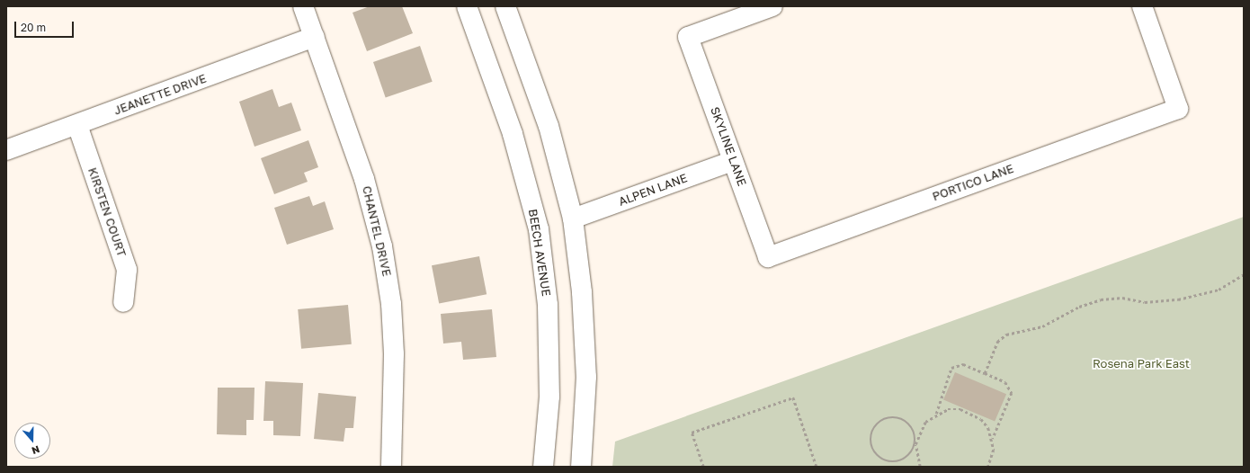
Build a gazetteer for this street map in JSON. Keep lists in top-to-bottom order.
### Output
{
  "streets": {
    "street": [
      "JEANETTE DRIVE",
      "SKYLINE LANE",
      "PORTICO LANE",
      "ALPEN LANE",
      "KIRSTEN COURT",
      "CHANTEL DRIVE",
      "BEECH AVENUE"
    ]
  },
  "crossings": [
    ["JEANETTE DRIVE", "KIRSTEN COURT"],
    ["JEANETTE DRIVE", "CHANTEL DRIVE"],
    ["SKYLINE LANE", "PORTICO LANE"],
    ["SKYLINE LANE", "ALPEN LANE"]
  ],
  "parks": ["Rosena Park East"],
  "scale_bar": "20 m",
  "north": "bottom"
}
